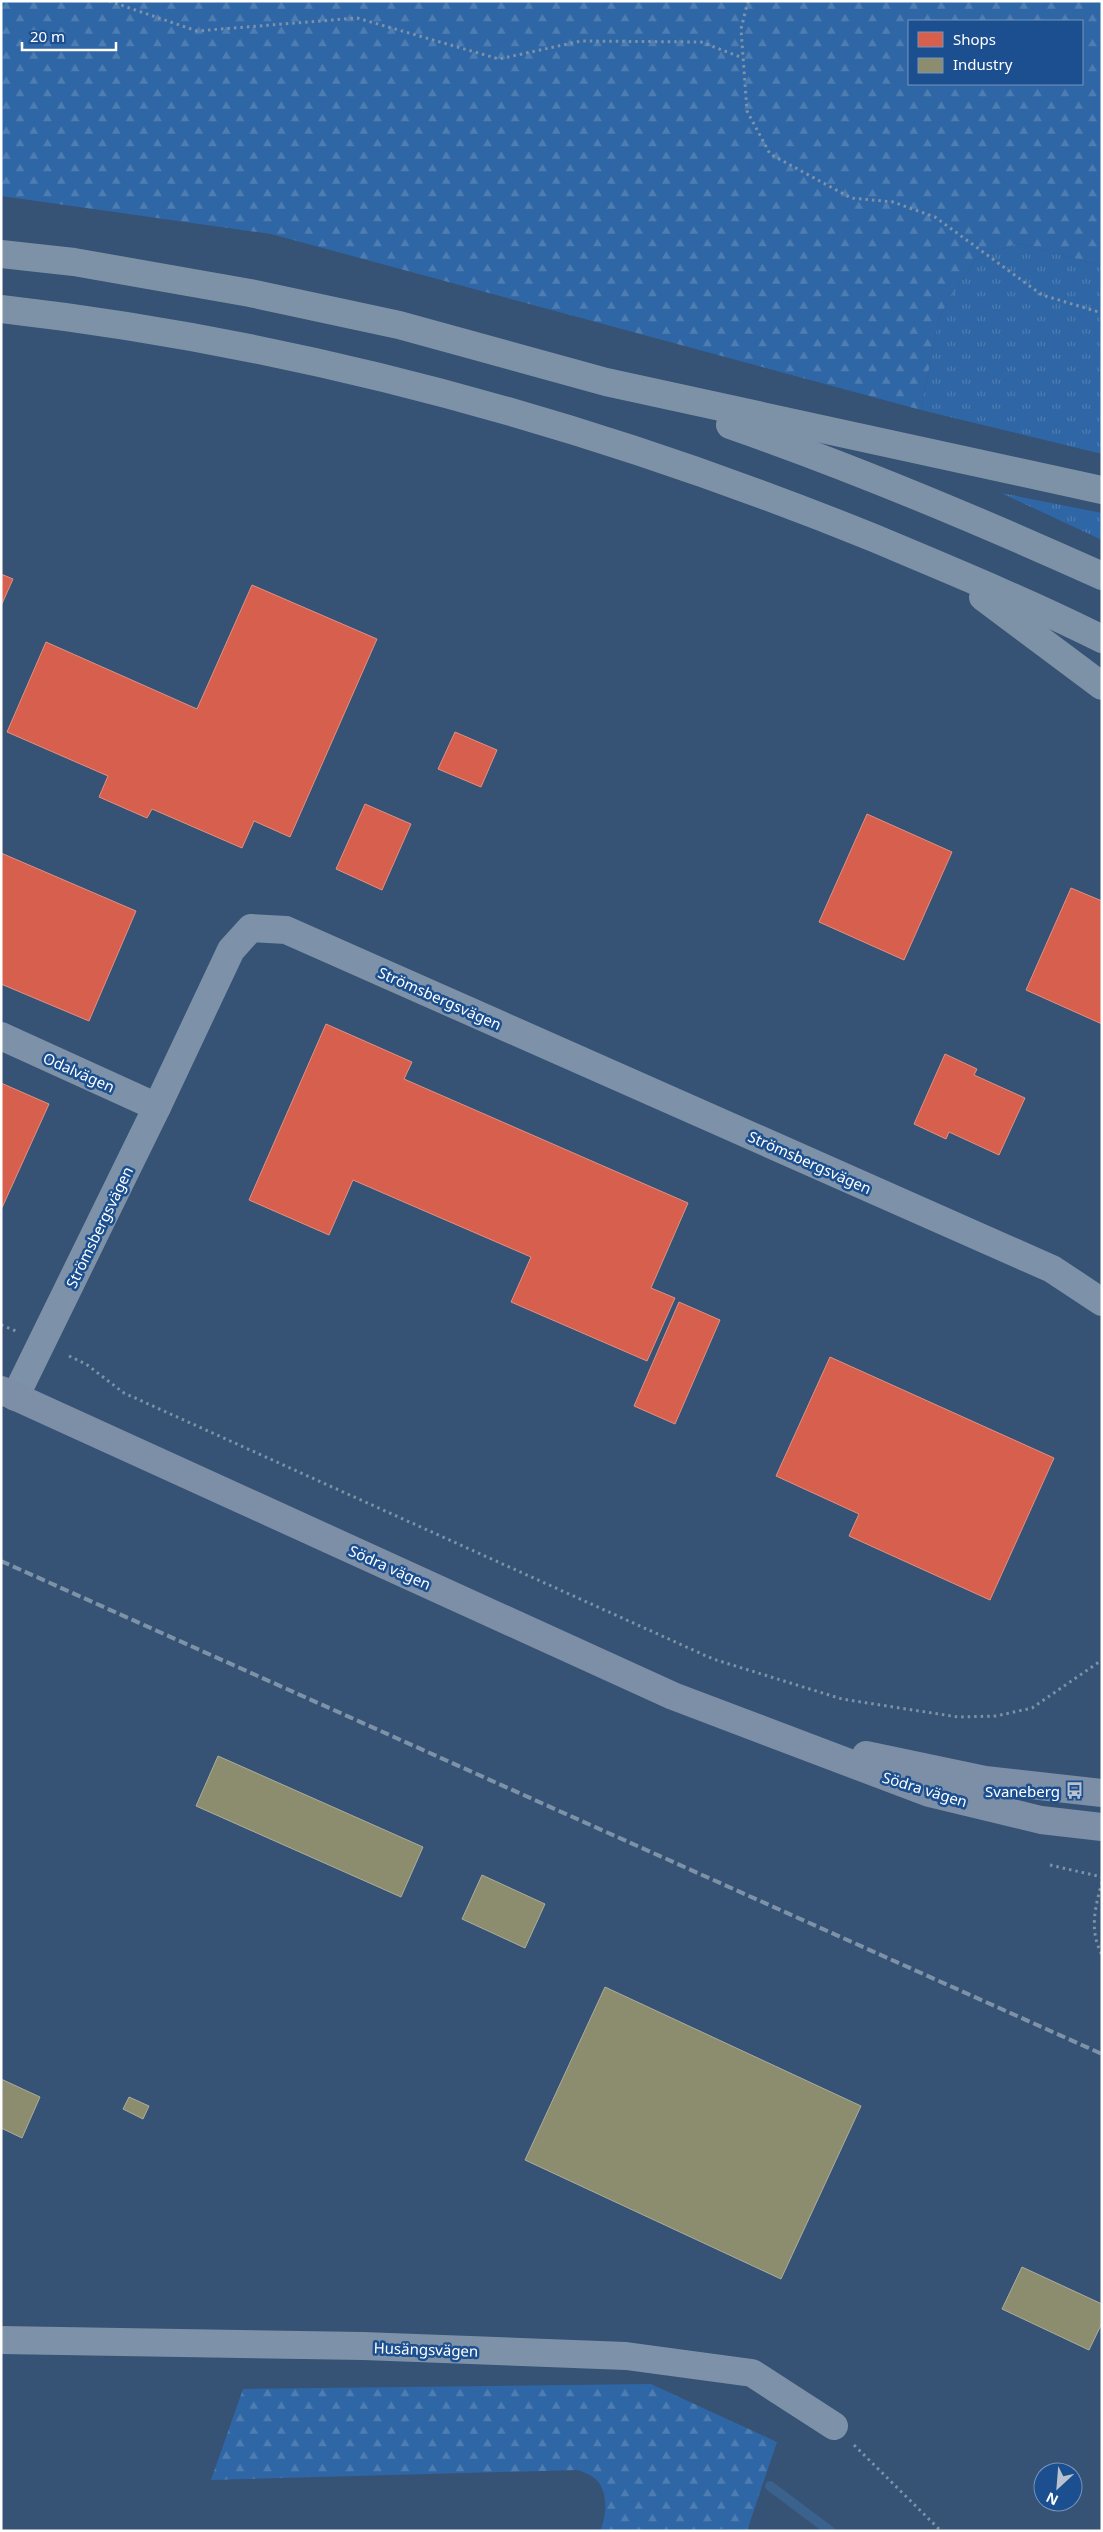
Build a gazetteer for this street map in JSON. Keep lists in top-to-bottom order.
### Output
{
  "streets": {
    "main road": ["Södra vägen"],
    "street": ["Strömsbergsvägen", "Odalvägen", "Husängsvägen"]
  },
  "crossings": [
    ["Strömsbergsvägen", "Odalvägen"],
    ["Strömsbergsvägen", "Södra vägen"]
  ],
  "places": {
    "bus stop": ["Svaneberg"]
  },
  "legend": ["Shops", "Industry"],
  "scale_bar": "20 m",
  "north": "bottom left"
}
